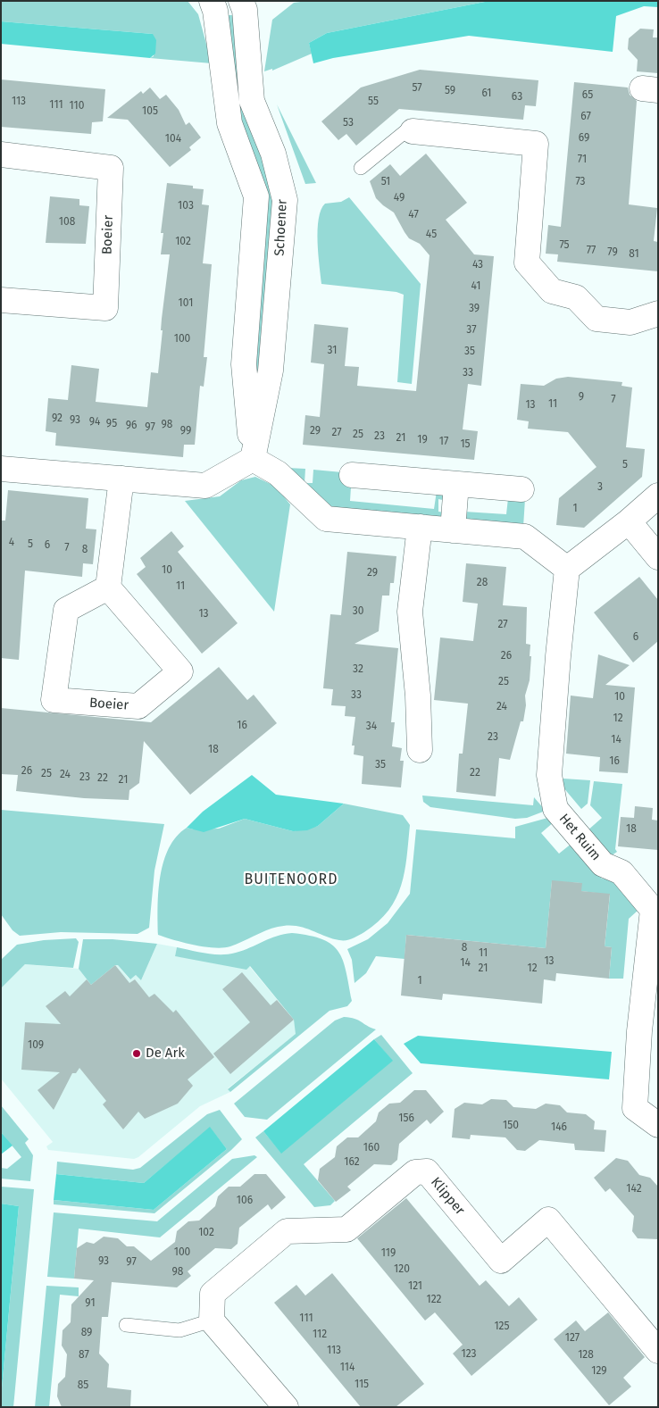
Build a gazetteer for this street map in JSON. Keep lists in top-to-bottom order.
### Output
{
  "streets": {
    "street": [
      "Schoener",
      "Boeier",
      "Het Ruim",
      "Klipper"
    ]
  },
  "districts": ["BUITENOORD"],
  "places": ["De Ark"],
  "house_numbers": [
    "57",
    "59",
    "61",
    "65",
    "63",
    "113",
    "55",
    "111",
    "110",
    "105",
    "67",
    "53",
    "69",
    "104",
    "71",
    "51",
    "73",
    "49",
    "103",
    "47",
    "108",
    "45",
    "102",
    "75",
    "77",
    "79",
    "81",
    "43",
    "41",
    "101",
    "39",
    "37",
    "100",
    "31",
    "35",
    "33",
    "9",
    "7",
    "11",
    "13",
    "92",
    "93",
    "94",
    "95",
    "98",
    "96",
    "97",
    "99",
    "29",
    "27",
    "25",
    "23",
    "21",
    "19",
    "17",
    "15",
    "5",
    "3",
    "1",
    "4",
    "5",
    "6",
    "7",
    "8",
    "10",
    "29",
    "28",
    "11",
    "30",
    "13",
    "27",
    "6",
    "26",
    "32",
    "25",
    "33",
    "10",
    "24",
    "12",
    "16",
    "34",
    "23",
    "14",
    "18",
    "16",
    "35",
    "26",
    "22",
    "25",
    "24",
    "23",
    "22",
    "21",
    "18",
    "8",
    "11",
    "13",
    "14",
    "21",
    "12",
    "1",
    "109",
    "156",
    "150",
    "146",
    "160",
    "162",
    "142",
    "106",
    "102",
    "100",
    "119",
    "93",
    "97",
    "120",
    "98",
    "121",
    "122",
    "91",
    "111",
    "125",
    "89",
    "112",
    "127",
    "113",
    "123",
    "87",
    "128",
    "114",
    "129",
    "115",
    "85"
  ]
}
